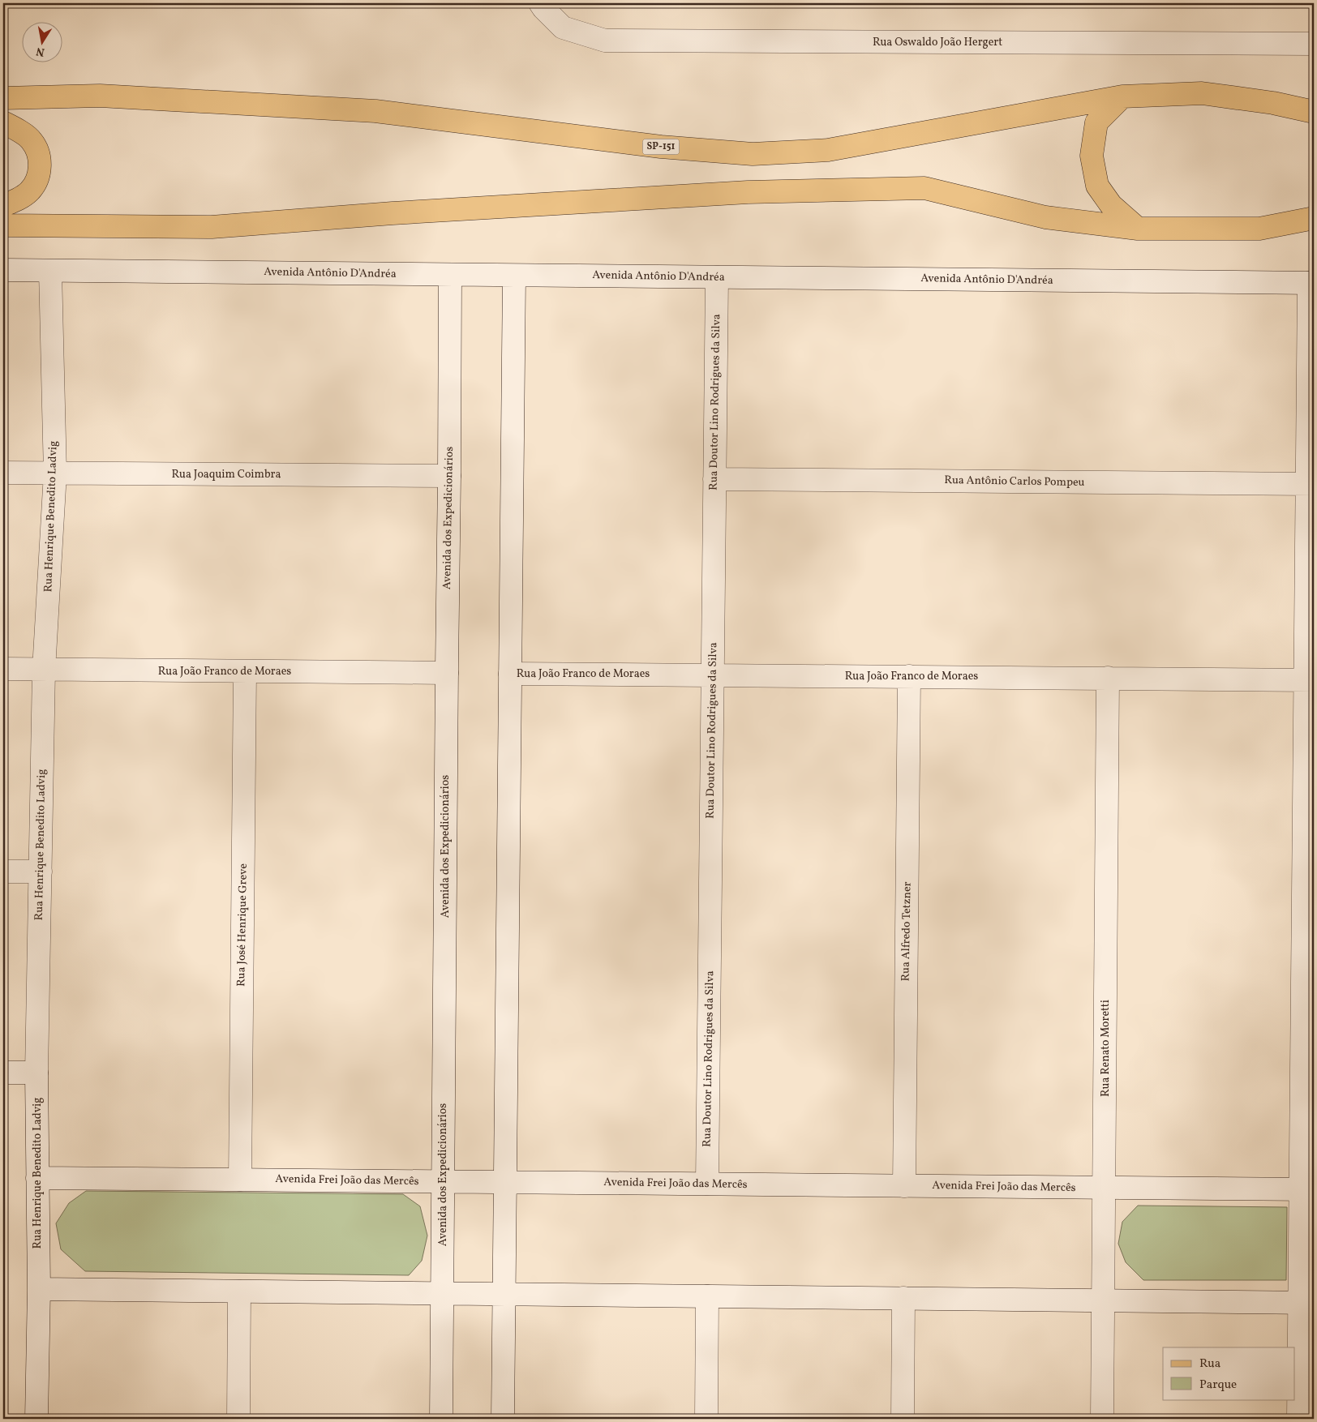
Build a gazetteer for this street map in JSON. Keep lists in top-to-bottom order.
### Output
{
  "streets": {
    "main road": ["SP-151"],
    "street": [
      "Rua Oswaldo João Hergert",
      "Avenida Antônio D'Andréa",
      "Rua Doutor Lino Rodrigues da Silva",
      "Rua Joaquim Coimbra",
      "Rua Antônio Carlos Pompeu",
      "Rua Henrique Benedito Ladvig",
      "Avenida dos Expedicionários",
      "Rua João Franco de Moraes",
      "Rua José Henrique Greve",
      "Rua Alfredo Tetzner",
      "Rua Renato Moretti",
      "Avenida Frei João das Mercês"
    ]
  },
  "crossings": [
    ["Avenida Antônio D'Andréa", "Rua Doutor Lino Rodrigues da Silva"],
    ["Avenida Antônio D'Andréa", "Rua Henrique Benedito Ladvig"],
    ["Avenida Antônio D'Andréa", "Avenida dos Expedicionários"],
    ["Rua Doutor Lino Rodrigues da Silva", "Rua Antônio Carlos Pompeu"],
    ["Rua Doutor Lino Rodrigues da Silva", "Rua João Franco de Moraes"],
    ["Rua Doutor Lino Rodrigues da Silva", "Avenida Frei João das Mercês"],
    ["Rua Joaquim Coimbra", "Rua Henrique Benedito Ladvig"],
    ["Rua Joaquim Coimbra", "Avenida dos Expedicionários"],
    ["Rua Henrique Benedito Ladvig", "Rua João Franco de Moraes"],
    ["Rua Henrique Benedito Ladvig", "Avenida Frei João das Mercês"],
    ["Avenida dos Expedicionários", "Rua João Franco de Moraes"],
    ["Avenida dos Expedicionários", "Avenida Frei João das Mercês"],
    ["Rua João Franco de Moraes", "Rua José Henrique Greve"],
    ["Rua João Franco de Moraes", "Rua Alfredo Tetzner"],
    ["Rua João Franco de Moraes", "Rua Renato Moretti"],
    ["Rua José Henrique Greve", "Avenida Frei João das Mercês"],
    ["Rua Alfredo Tetzner", "Avenida Frei João das Mercês"],
    ["Rua Renato Moretti", "Avenida Frei João das Mercês"]
  ],
  "legend": ["Rua", "Parque"],
  "north": "bottom"
}
